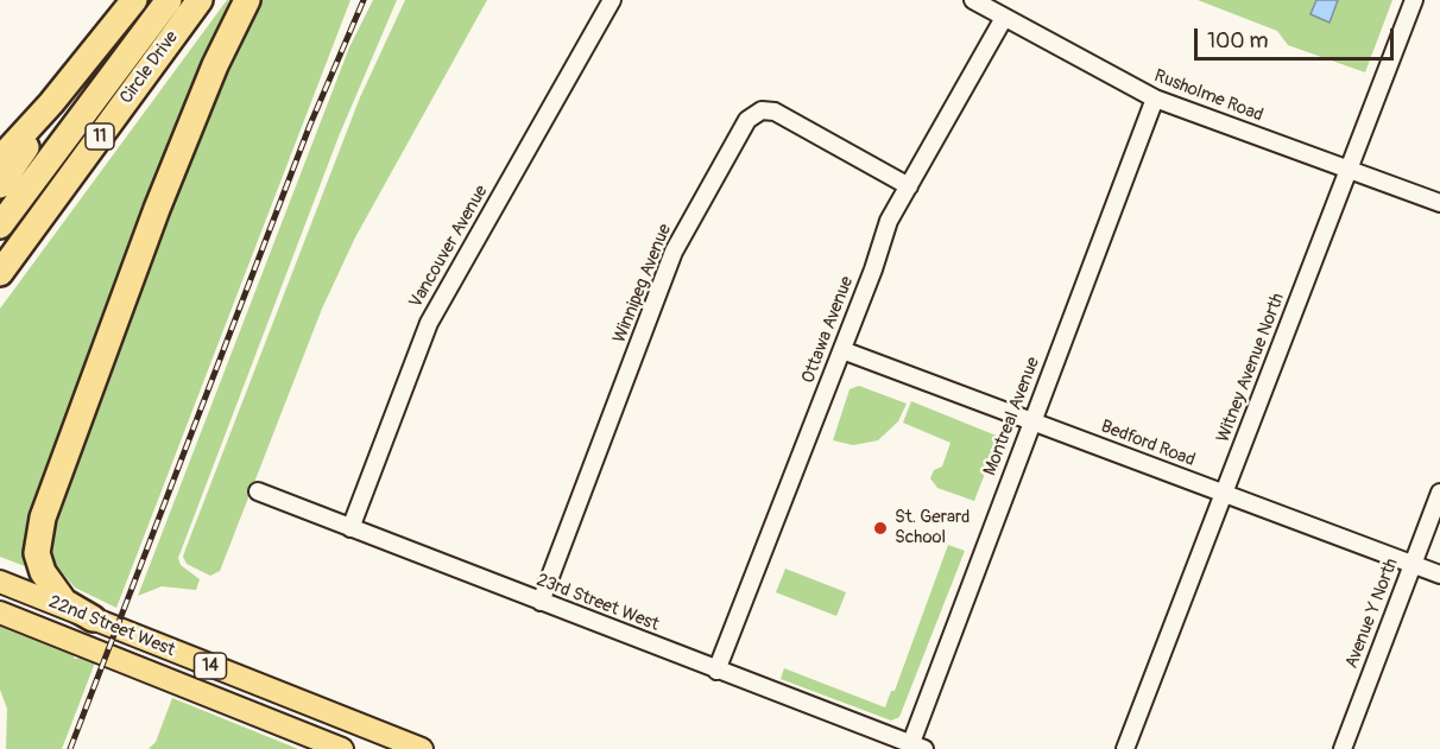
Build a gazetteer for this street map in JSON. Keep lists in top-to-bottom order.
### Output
{
  "streets": {
    "highway": ["Circle Drive", "11"],
    "main road": ["22nd Street West", "14"],
    "street": [
      "Rusholme Road",
      "Vancouver Avenue",
      "Winnipeg Avenue",
      "Ottawa Avenue",
      "Witney Avenue North",
      "Montreal Avenue",
      "Bedford Road",
      "23rd Street West",
      "Avenue Y North"
    ]
  },
  "crossings": [
    ["Rusholme Road", "Ottawa Avenue"],
    ["Rusholme Road", "Witney Avenue North"],
    ["Rusholme Road", "Montreal Avenue"],
    ["Vancouver Avenue", "23rd Street West"],
    ["Winnipeg Avenue", "Ottawa Avenue"],
    ["Winnipeg Avenue", "23rd Street West"],
    ["Ottawa Avenue", "Bedford Road"],
    ["Ottawa Avenue", "23rd Street West"],
    ["Witney Avenue North", "Bedford Road"],
    ["Montreal Avenue", "Bedford Road"],
    ["Montreal Avenue", "23rd Street West"],
    ["Bedford Road", "Avenue Y North"]
  ],
  "places": ["St. Gerard School"],
  "scale_bar": "100 m"
}
